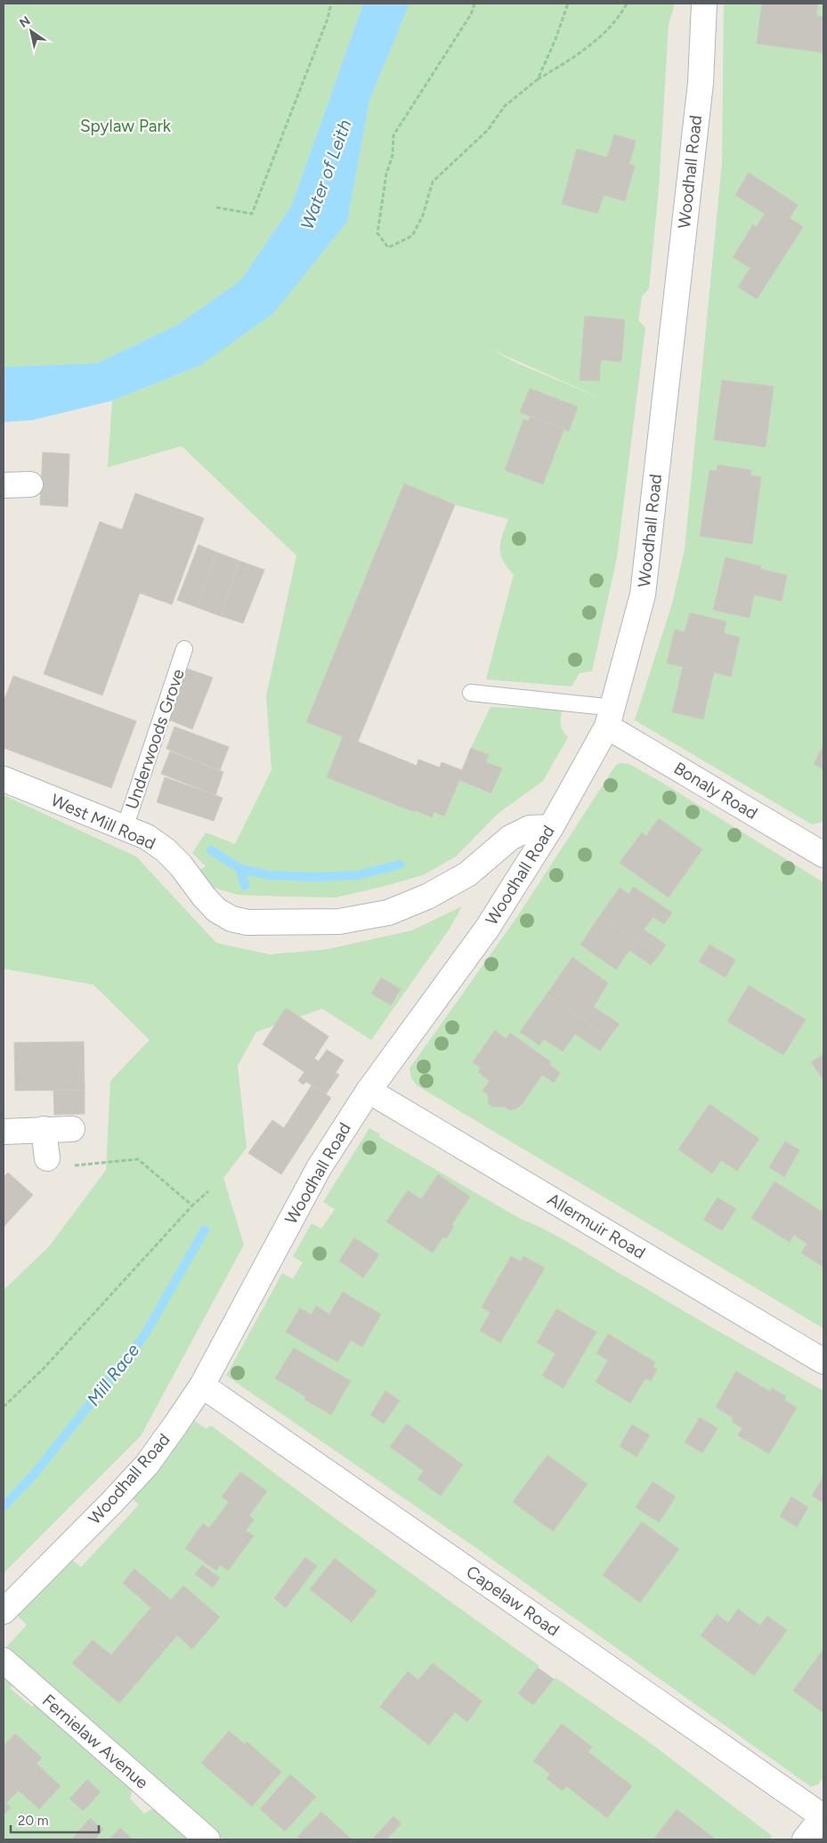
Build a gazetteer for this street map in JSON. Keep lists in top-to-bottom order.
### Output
{
  "streets": {
    "street": [
      "Woodhall Road",
      "Bonaly Road",
      "West Mill Road",
      "Allermuir Road",
      "Capelaw Road",
      "Fernielaw Avenue"
    ],
    "lane": ["Underwoods Grove"]
  },
  "crossings": [
    ["Woodhall Road", "Bonaly Road"],
    ["Woodhall Road", "West Mill Road"],
    ["Woodhall Road", "Allermuir Road"],
    ["Woodhall Road", "Capelaw Road"],
    ["Underwoods Grove", "West Mill Road"]
  ],
  "water": ["Water of Leith", "Mill Race"],
  "parks": ["Spylaw Park"],
  "scale_bar": "20 m",
  "north": "top left"
}
